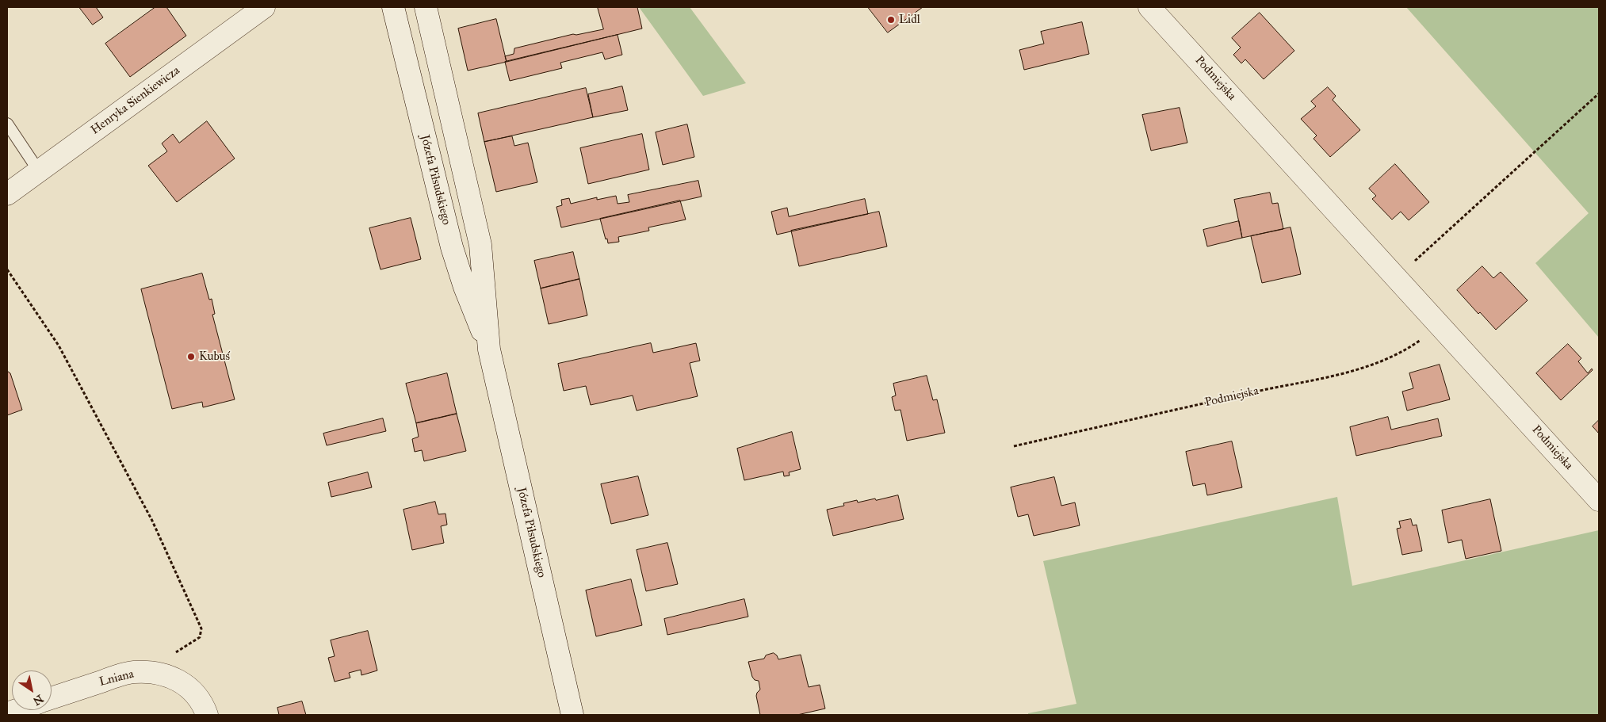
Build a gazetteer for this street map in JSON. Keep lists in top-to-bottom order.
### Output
{
  "streets": {
    "street": [
      "Podmiejska",
      "Henryka Sienkiewicza",
      "Józefa Piłsudskiego",
      "Lniana"
    ]
  },
  "places": ["Lidl", "Kubuś"],
  "north": "bottom right"
}
